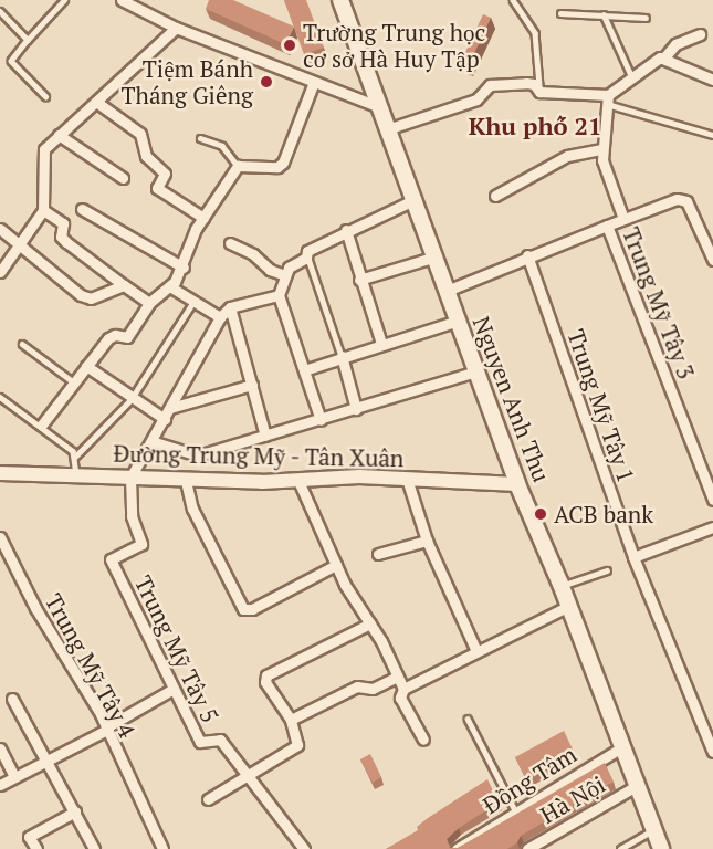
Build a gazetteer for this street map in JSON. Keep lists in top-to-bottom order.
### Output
{
  "streets": {
    "main road": ["Nguyen Anh Thu"],
    "street": [
      "Trung Mỹ Tây 3",
      "Trung Mỹ Tây 1",
      "Đường Trung Mỹ - Tân Xuân",
      "Trung Mỹ Tây 5",
      "Trung Mỹ Tây 4",
      "Đồng Tâm",
      "Hà Nội"
    ]
  },
  "crossings": [
    ["Nguyen Anh Thu", "Đường Trung Mỹ - Tân Xuân"],
    ["Nguyen Anh Thu", "Đồng Tâm"],
    ["Nguyen Anh Thu", "Hà Nội"],
    ["Đường Trung Mỹ - Tân Xuân", "Trung Mỹ Tây 5"]
  ],
  "districts": ["Khu phố 21"],
  "places": ["Trường Trung học cơ sở Hà Huy Tập", "Tiệm Bánh Tháng Giêng", "ACB bank"]
}
